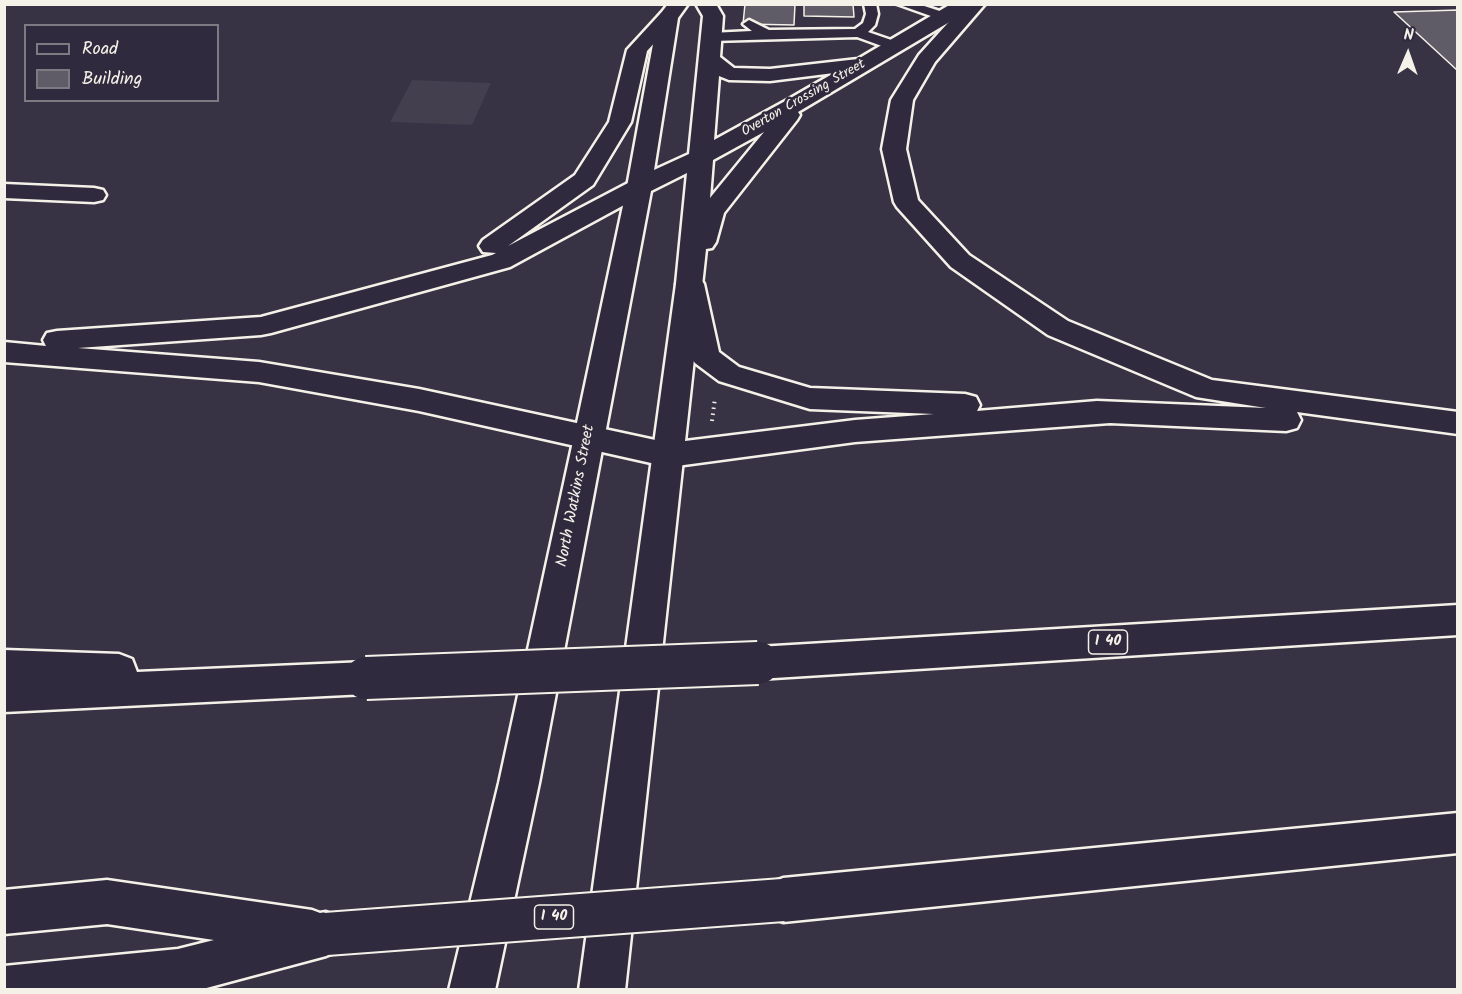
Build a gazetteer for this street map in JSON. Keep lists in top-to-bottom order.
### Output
{
  "streets": {
    "main road": ["Overton Crossing Street", "North Watkins Street", "I 40"]
  },
  "crossings": [
    ["Overton Crossing Street", "North Watkins Street"]
  ],
  "legend": ["Road", "Building"],
  "north": "top"
}
